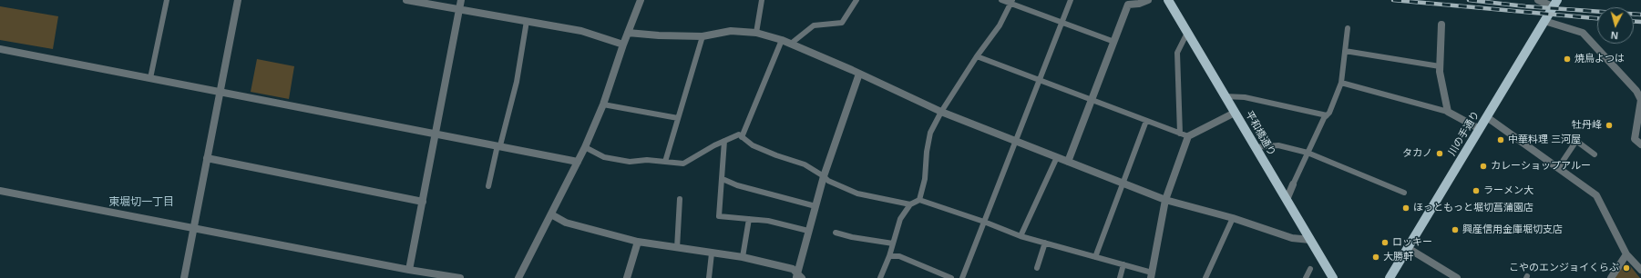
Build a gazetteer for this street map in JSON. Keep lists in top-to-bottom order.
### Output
{
  "streets": {
    "main road": ["平和橋通り", "川の手通り"]
  },
  "districts": ["東堀切一丁目"],
  "places": [
    "焼鳥よつは",
    "牡丹峰",
    "中華料理 三河屋",
    "タカノ",
    "カレーショップアルー",
    "ラーメン大",
    "ほっともっと堀切菖蒲園店",
    "興産信用金庫堀切支店",
    "ロッキー",
    "大勝軒",
    "こやのエンジョイくらぶ"
  ],
  "north": "bottom"
}
